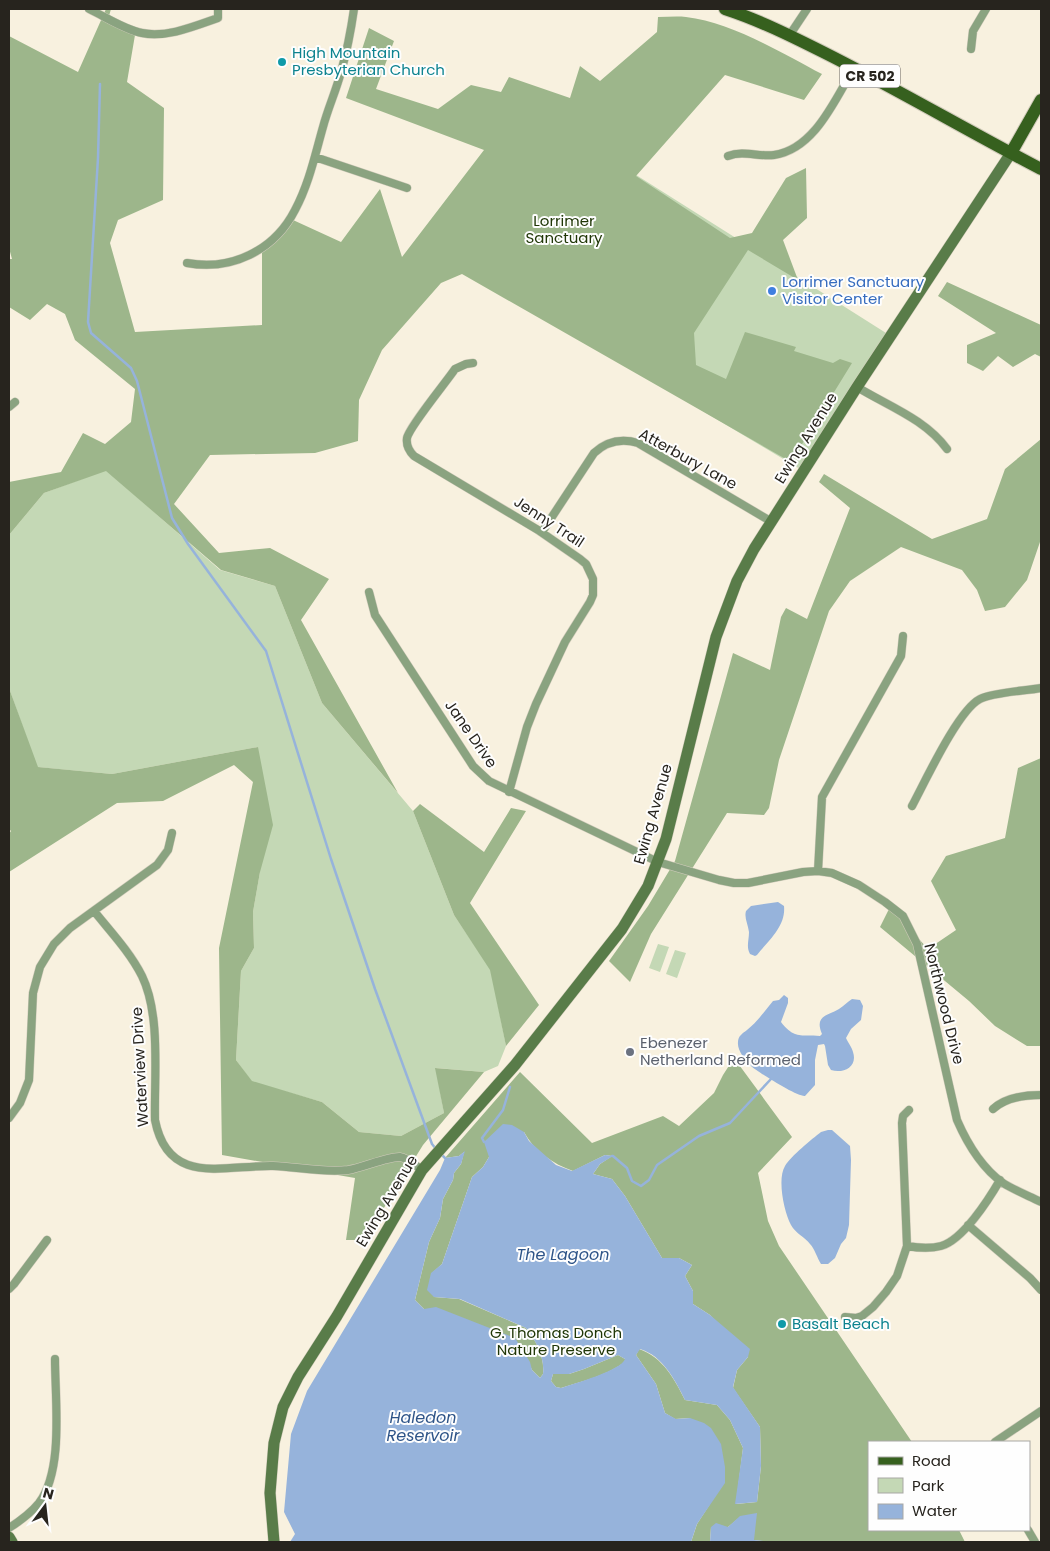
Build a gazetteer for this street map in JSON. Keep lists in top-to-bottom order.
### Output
{
  "streets": {
    "main road": ["CR 502", "Ewing Avenue"],
    "street": [
      "Atterbury Lane",
      "Jenny Trail",
      "Jane Drive",
      "Northwood Drive",
      "Waterview Drive"
    ]
  },
  "crossings": [
    ["CR 502", "Ewing Avenue"],
    ["Ewing Avenue", "Atterbury Lane"],
    ["Ewing Avenue", "Jane Drive"],
    ["Ewing Avenue", "Northwood Drive"],
    ["Ewing Avenue", "Waterview Drive"],
    ["Atterbury Lane", "Jenny Trail"],
    ["Jenny Trail", "Jane Drive"],
    ["Jane Drive", "Northwood Drive"]
  ],
  "water": ["The Lagoon", "Haledon Reservoir"],
  "parks": ["Lorrimer Sanctuary", "G. Thomas Donch Nature Preserve"],
  "places": [
    "High Mountain Presbyterian Church",
    "Lorrimer Sanctuary Visitor Center",
    "Ebenezer Netherland Reformed",
    "Basalt Beach"
  ],
  "legend": ["Road", "Park", "Water"],
  "north": "top"
}
